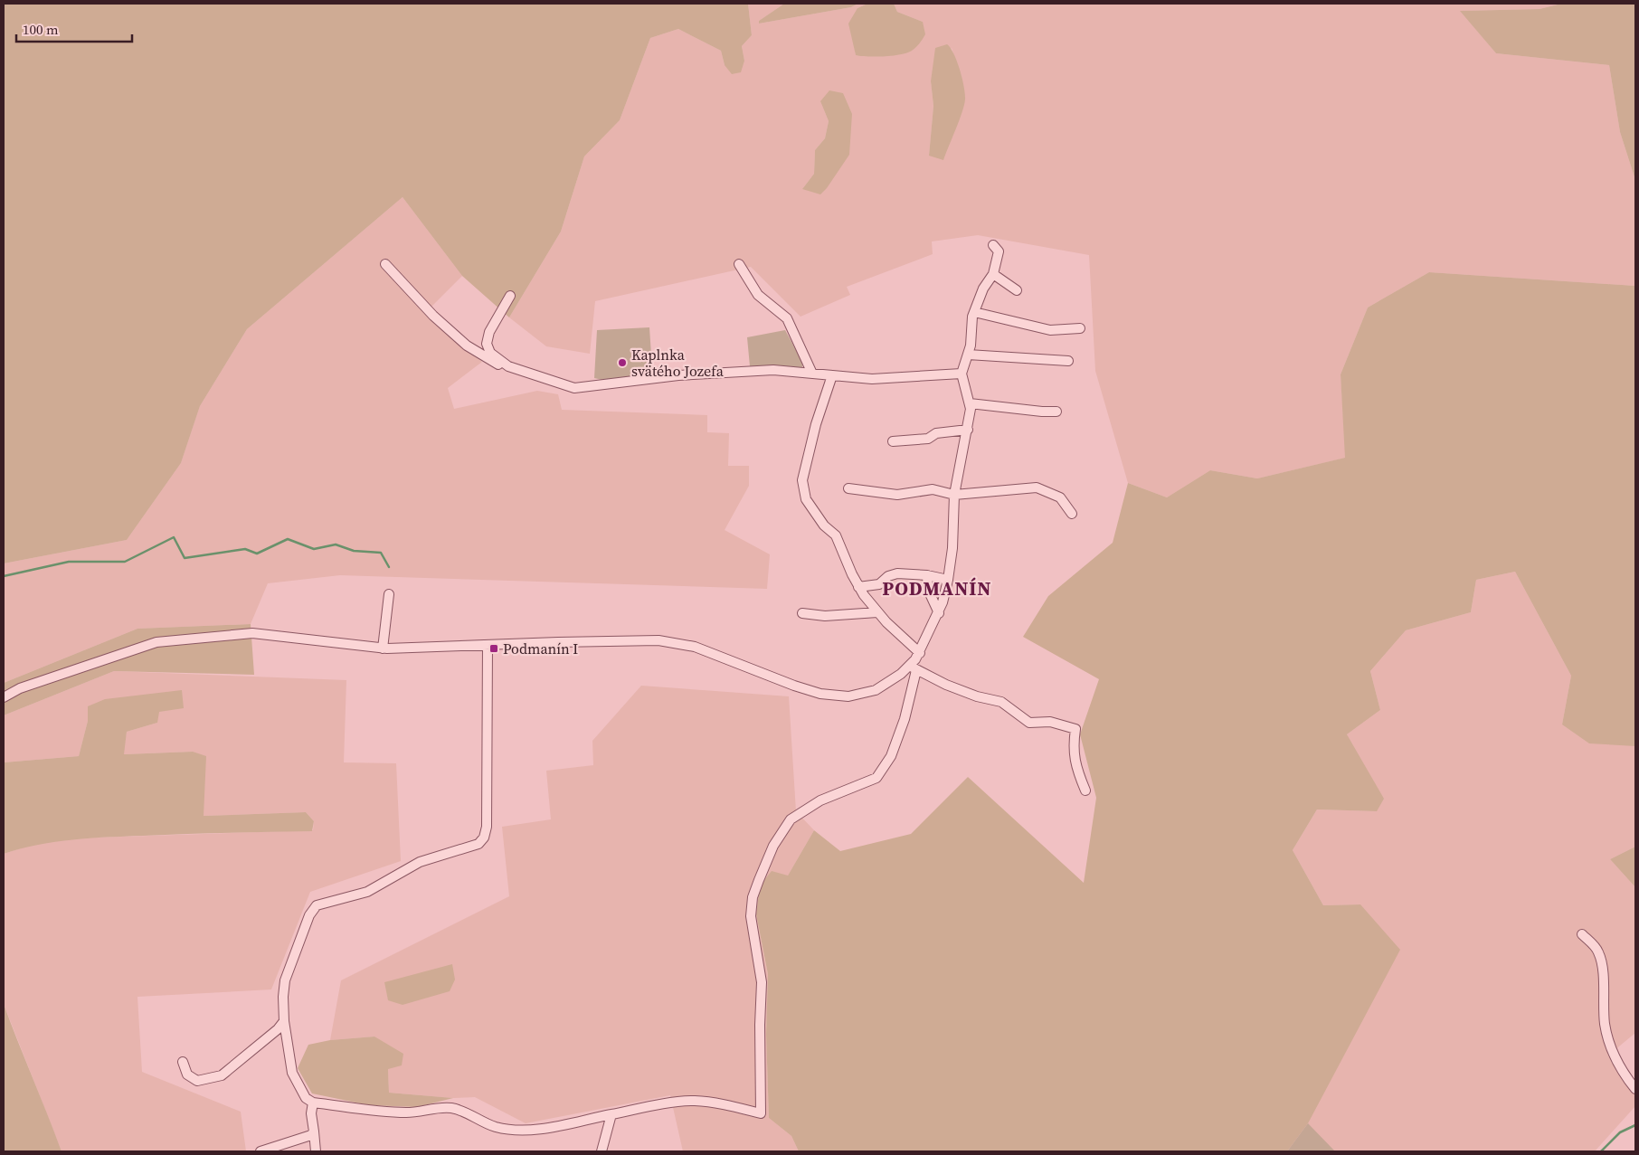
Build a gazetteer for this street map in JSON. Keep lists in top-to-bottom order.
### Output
{
  "districts": ["PODMANÍN"],
  "places": {
    "other": ["Kaplnka svätého Jozefa"],
    "transit": ["Podmanín I"]
  },
  "scale_bar": "100 m"
}
